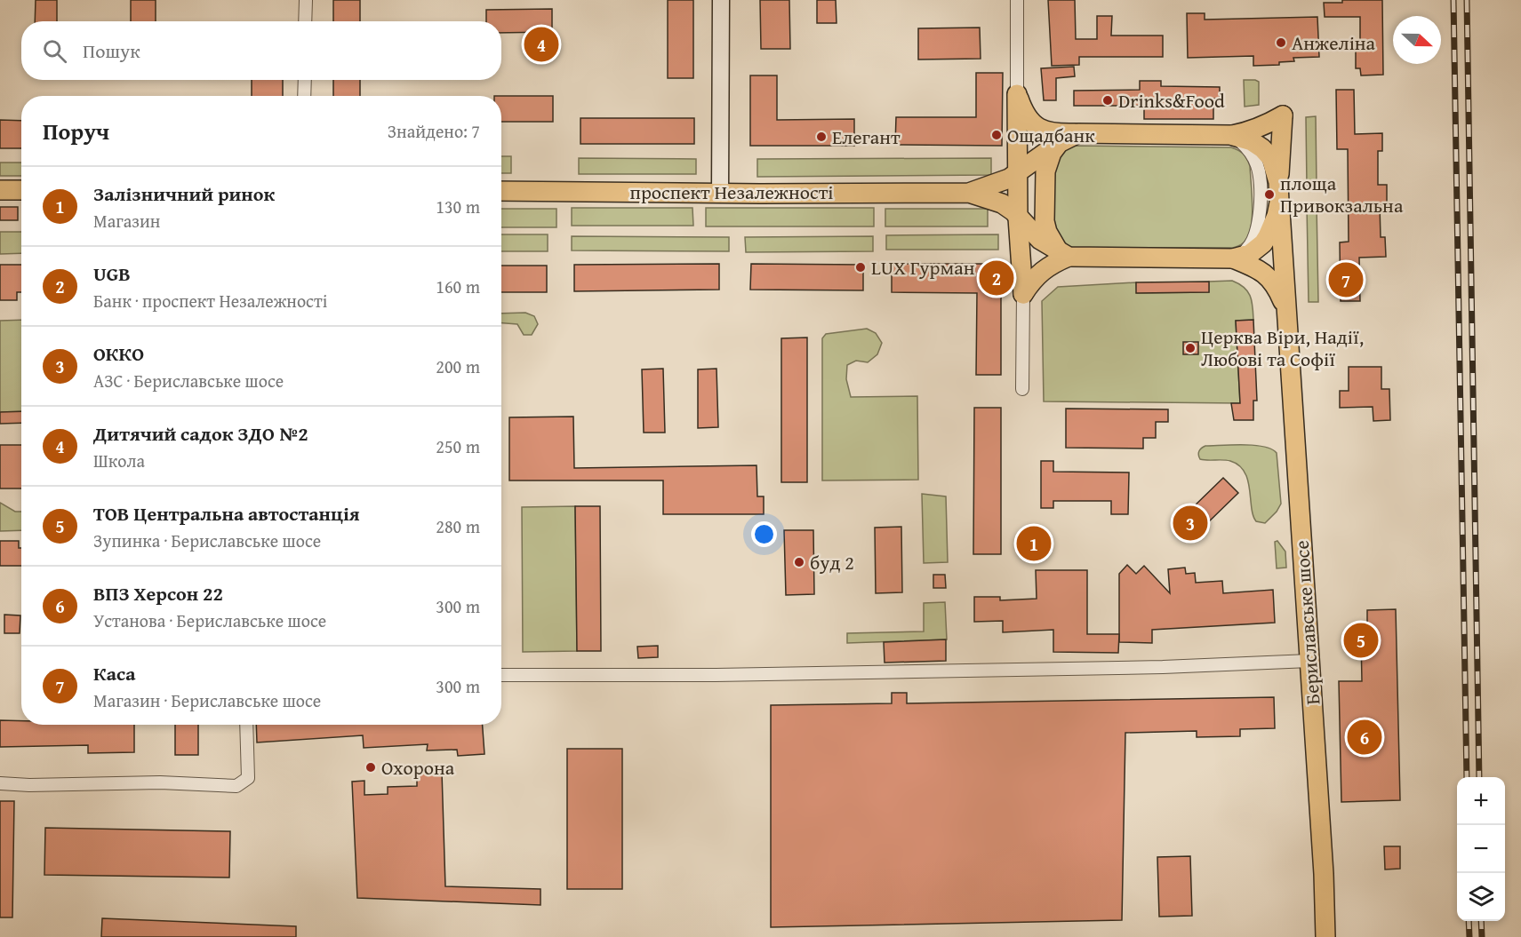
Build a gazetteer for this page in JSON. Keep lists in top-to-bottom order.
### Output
{
  "streets": {
    "main road": ["проспект Незалежності", "Бериславське шосе"]
  },
  "places": [
    "Анжеліна",
    "Drinks&Food",
    "Ощадбанк",
    "Елегант",
    "площа Привокзальна",
    "LUX Гурман",
    "Церква Віри, Надії, Любові та Софії",
    "буд 2",
    "Охорона"
  ],
  "north": "right",
  "page": {
    "search": "Пошук",
    "pins": [
      "4",
      "2",
      "7",
      "3",
      "1",
      "5",
      "6"
    ],
    "heading": ["Поруч", "Знайдено: 7"],
    "list": [
      {
        "mark": "1",
        "name": "Залізничний ринок",
        "note": "Магазин",
        "value": "130 m"
      },
      {
        "mark": "2",
        "name": "UGB",
        "note": "Банк · проспект Незалежності",
        "value": "160 m"
      },
      {
        "mark": "3",
        "name": "ОККО",
        "note": "АЗС · Бериславське шосе",
        "value": "200 m"
      },
      {
        "mark": "4",
        "name": "Дитячий садок ЗДО №2",
        "note": "Школа",
        "value": "250 m"
      },
      {
        "mark": "5",
        "name": "ТОВ Центральна автостанція",
        "note": "Зупинка · Бериславське шосе",
        "value": "280 m"
      },
      {
        "mark": "6",
        "name": "ВПЗ Херсон 22",
        "note": "Установа · Бериславське шосе",
        "value": "300 m"
      },
      {
        "mark": "7",
        "name": "Каса",
        "note": "Магазин · Бериславське шосе",
        "value": "300 m"
      }
    ],
    "map_buttons": ["+", "−"]
  }
}
